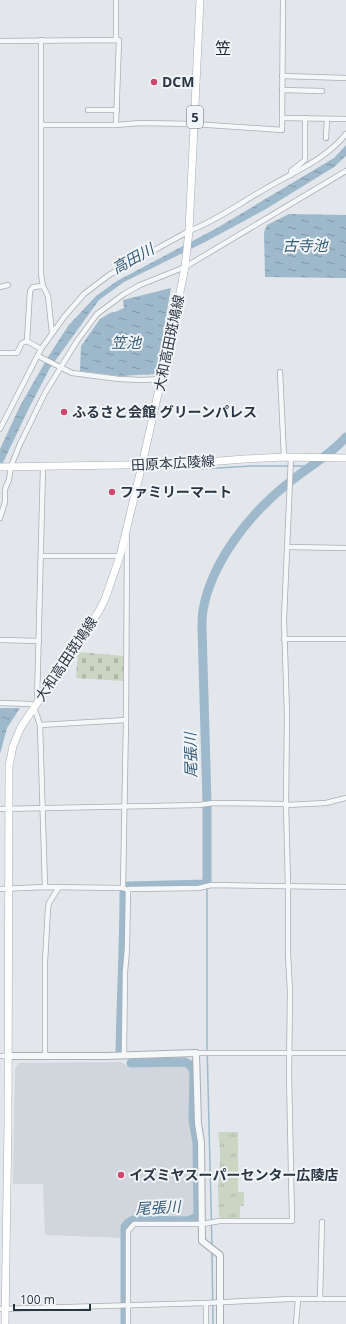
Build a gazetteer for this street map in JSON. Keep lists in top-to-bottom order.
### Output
{
  "streets": {
    "main road": ["5", "大和高田斑鳩線", "田原本広陵線"]
  },
  "crossings": [
    ["大和高田斑鳩線", "田原本広陵線"]
  ],
  "districts": ["笠"],
  "water": [
    "古寺池",
    "高田川",
    "笠池",
    "尾張川"
  ],
  "places": [
    "DCM",
    "ふるさと会館 グリーンパレス",
    "ファミリーマート",
    "イズミヤスーパーセンター広陵店"
  ],
  "scale_bar": "100 m"
}
